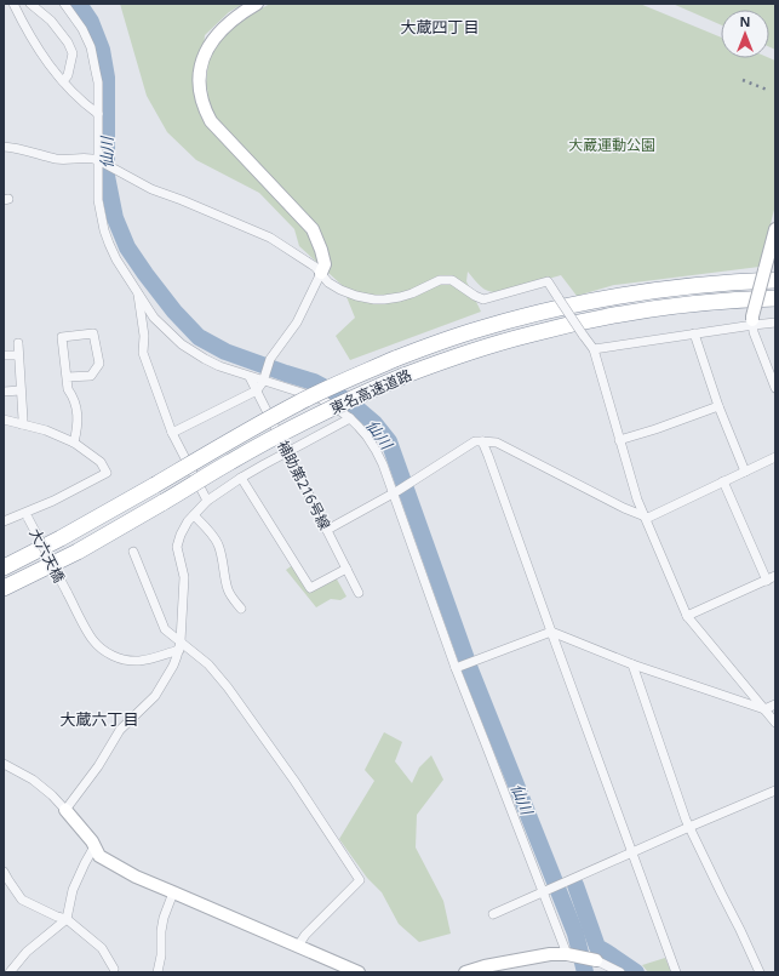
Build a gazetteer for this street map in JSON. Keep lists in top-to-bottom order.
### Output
{
  "streets": {
    "highway": ["東名高速道路"],
    "street": ["補助第216号線", "大六天橋"]
  },
  "districts": ["大蔵四丁目", "大蔵六丁目"],
  "water": ["仙川"],
  "parks": ["大蔵運動公園"],
  "north": "top"
}
